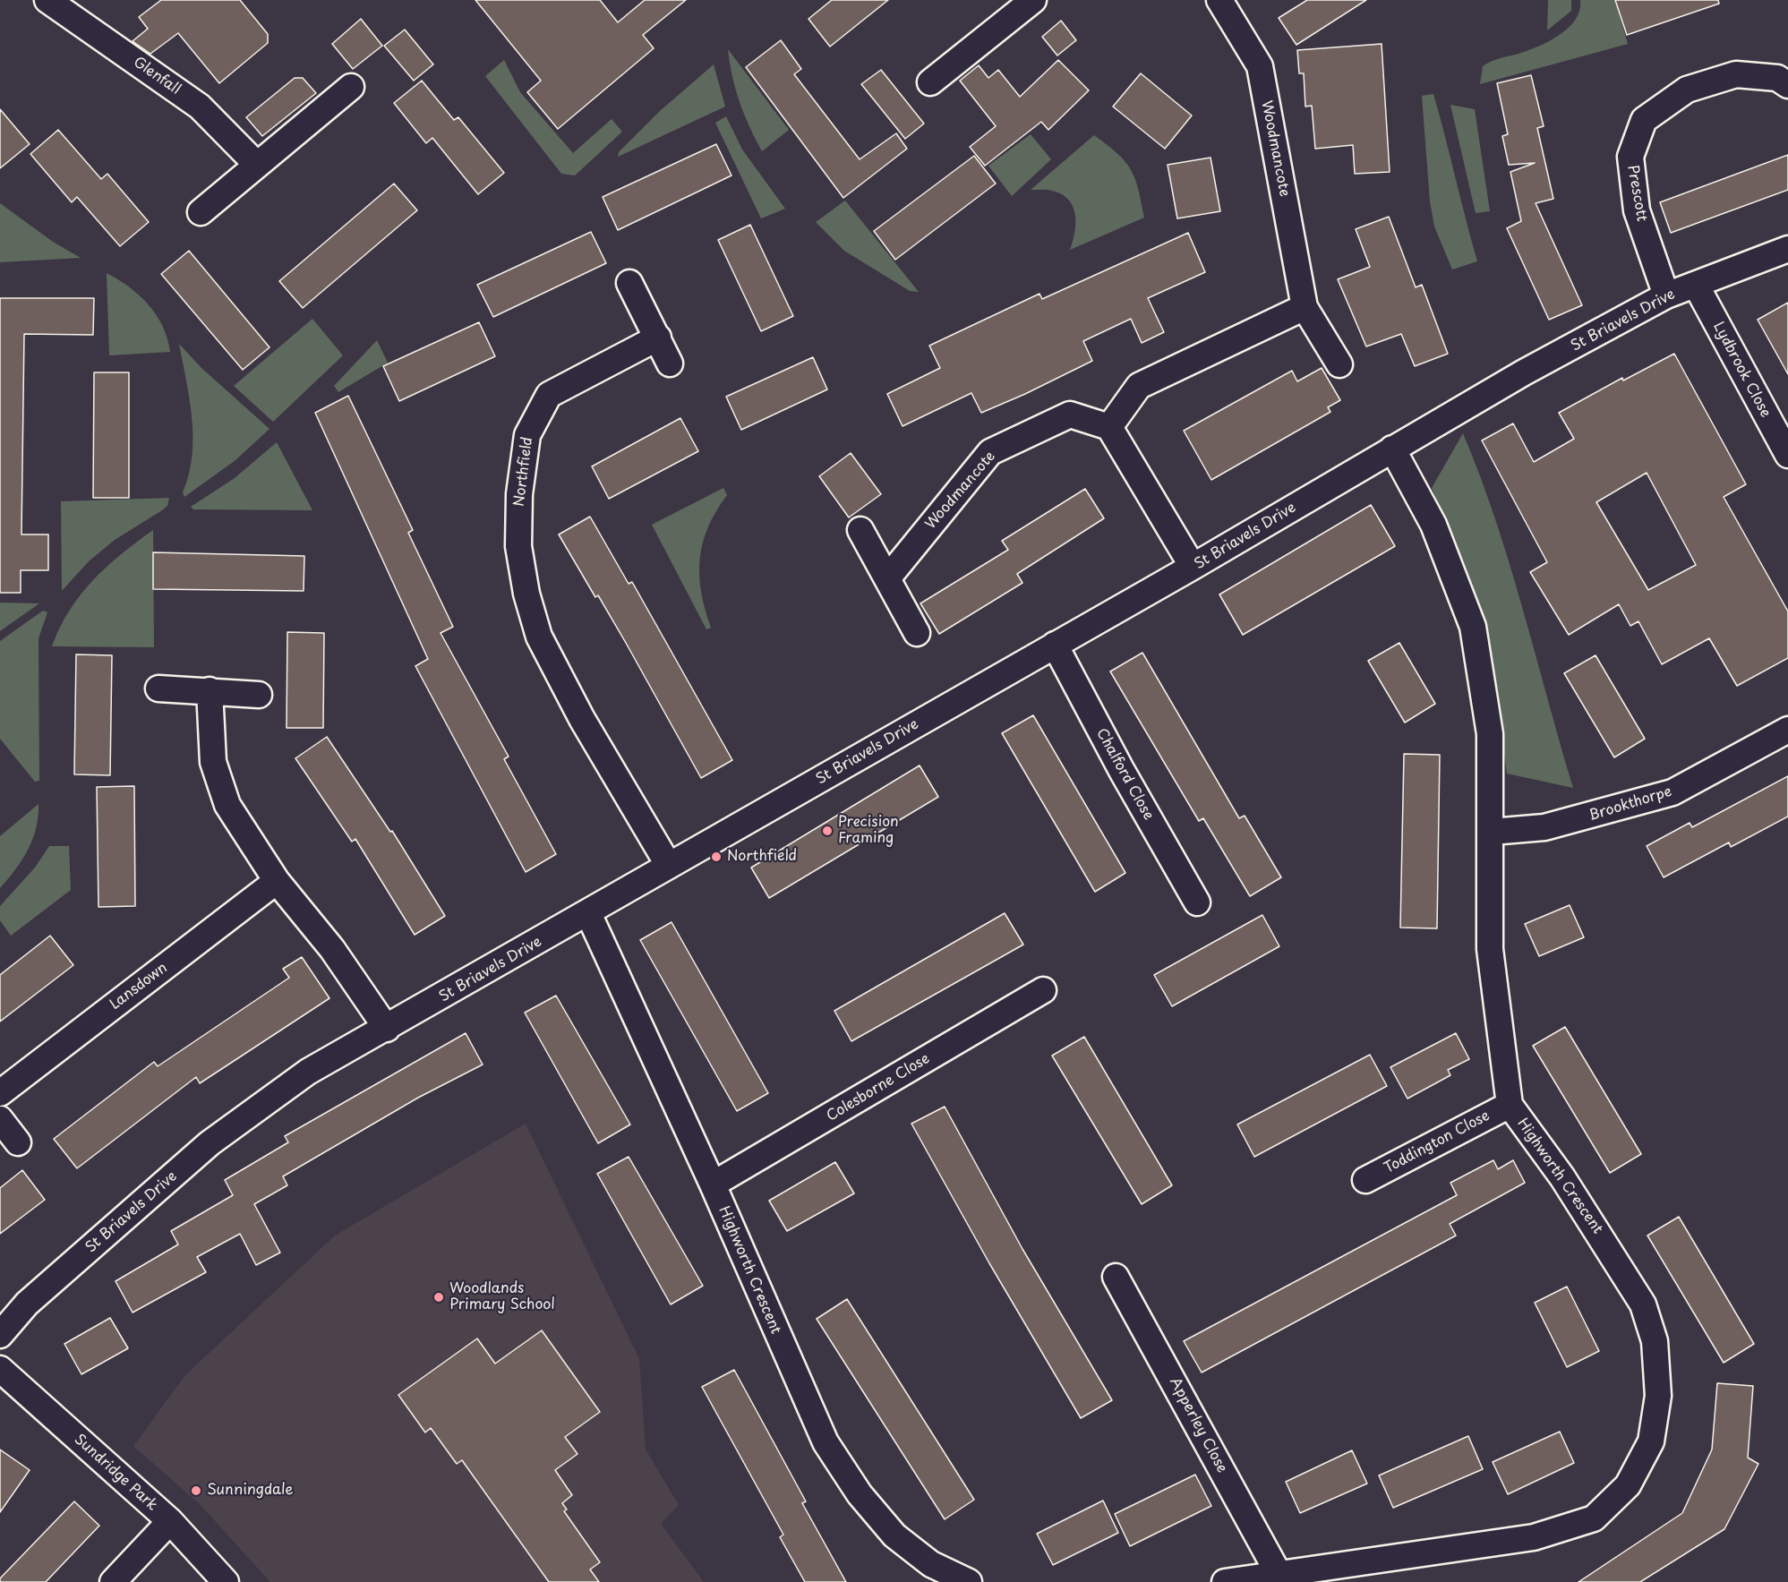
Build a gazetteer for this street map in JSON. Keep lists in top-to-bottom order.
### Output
{
  "streets": {
    "street": [
      "Glenfall",
      "Woodmancote",
      "Prescott",
      "St Briavels Drive",
      "Lydbrook Close",
      "Northfield",
      "Chalford Close",
      "Brookthorpe",
      "Lansdown",
      "Colesborne Close",
      "Toddington Close",
      "Highworth Crescent",
      "Apperley Close",
      "Sundridge Park"
    ]
  },
  "crossings": [
    ["Prescott", "St Briavels Drive"],
    ["St Briavels Drive", "Lydbrook Close"],
    ["St Briavels Drive", "Northfield"],
    ["St Briavels Drive", "Chalford Close"],
    ["St Briavels Drive", "Highworth Crescent"],
    ["Brookthorpe", "Highworth Crescent"],
    ["Colesborne Close", "Highworth Crescent"],
    ["Toddington Close", "Highworth Crescent"],
    ["Highworth Crescent", "Apperley Close"]
  ],
  "places": [
    "Precision Framing",
    "Northfield",
    "Woodlands Primary School",
    "Sunningdale"
  ]
}
